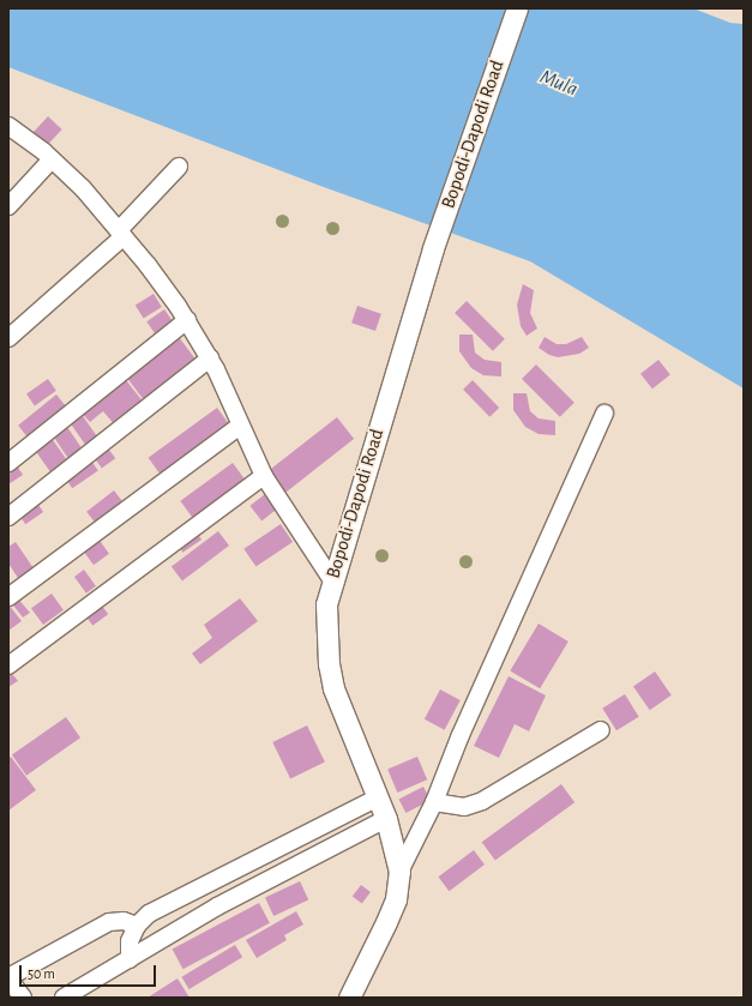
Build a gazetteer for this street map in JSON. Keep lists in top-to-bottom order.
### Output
{
  "streets": {
    "street": ["Bopodi-Dapodi Road"]
  },
  "water": ["Mula"],
  "scale_bar": "50 m"
}
